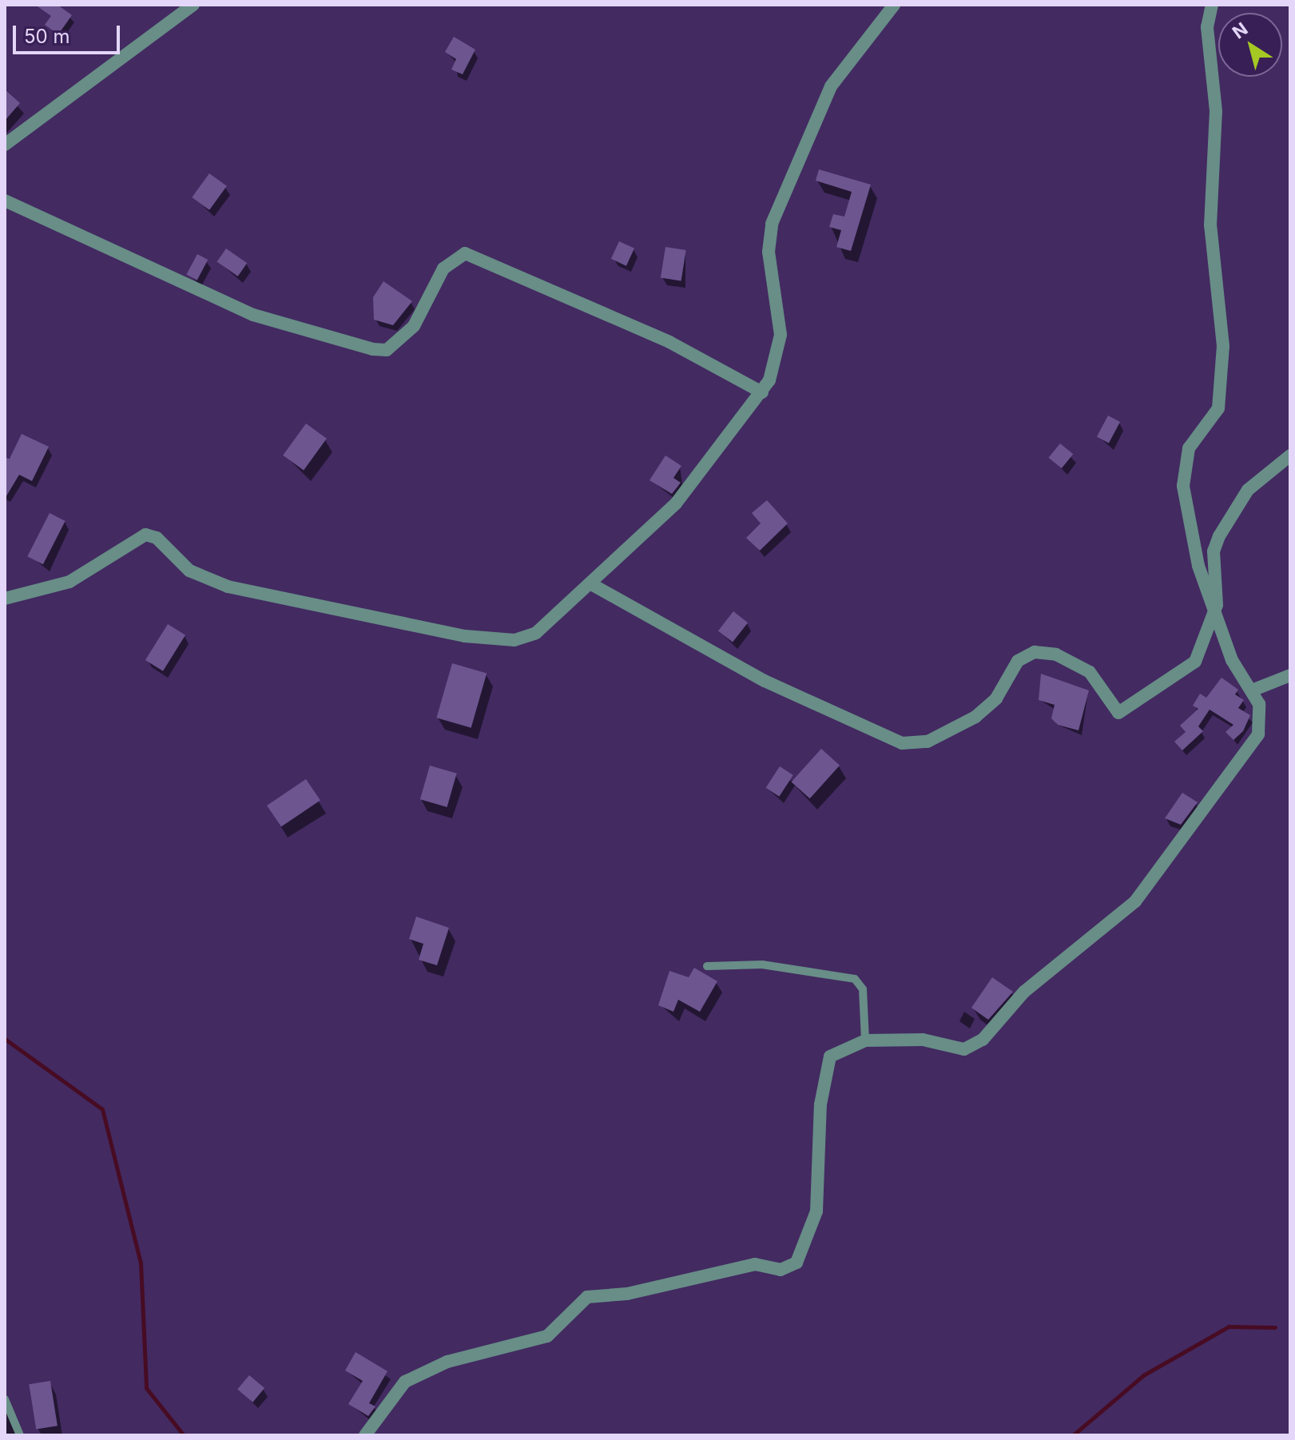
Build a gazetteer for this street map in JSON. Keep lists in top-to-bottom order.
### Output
{
  "scale_bar": "50 m",
  "north": "top left"
}
